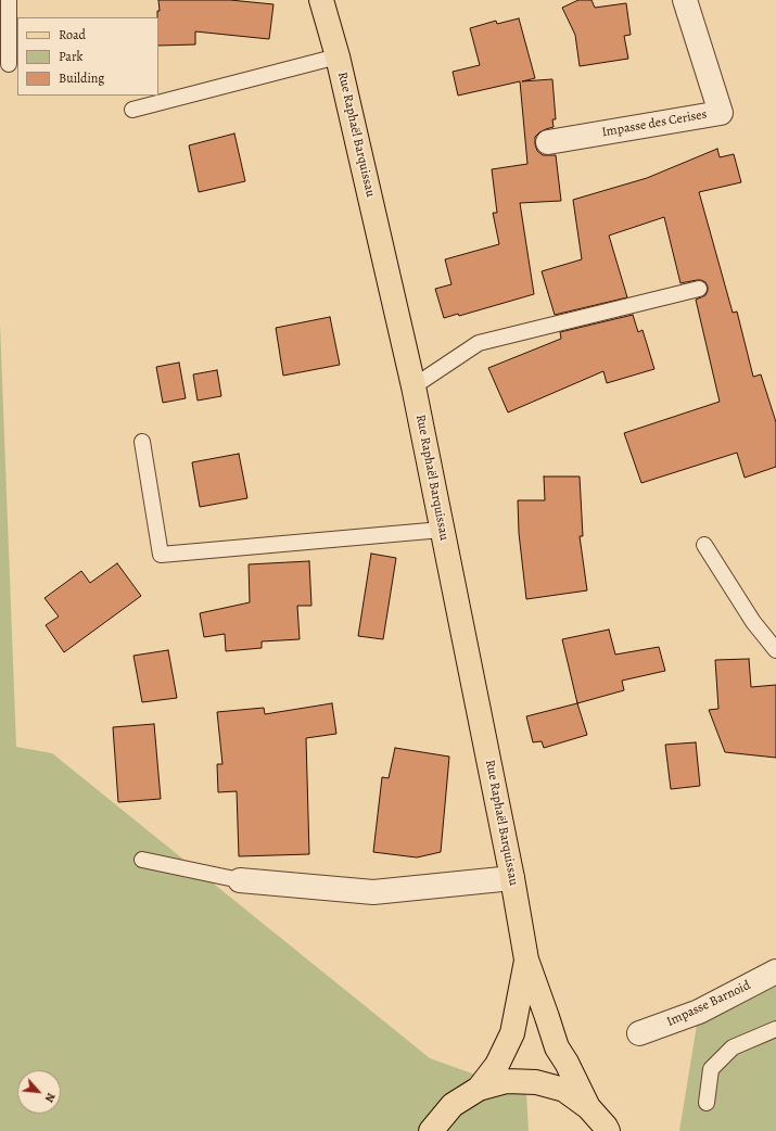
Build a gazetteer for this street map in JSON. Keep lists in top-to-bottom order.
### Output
{
  "streets": {
    "main road": ["Rue Raphaël Barquissau"],
    "street": ["Impasse des Cerises", "Impasse Barnoid"]
  },
  "legend": ["Road", "Park", "Building"],
  "north": "bottom right"
}
